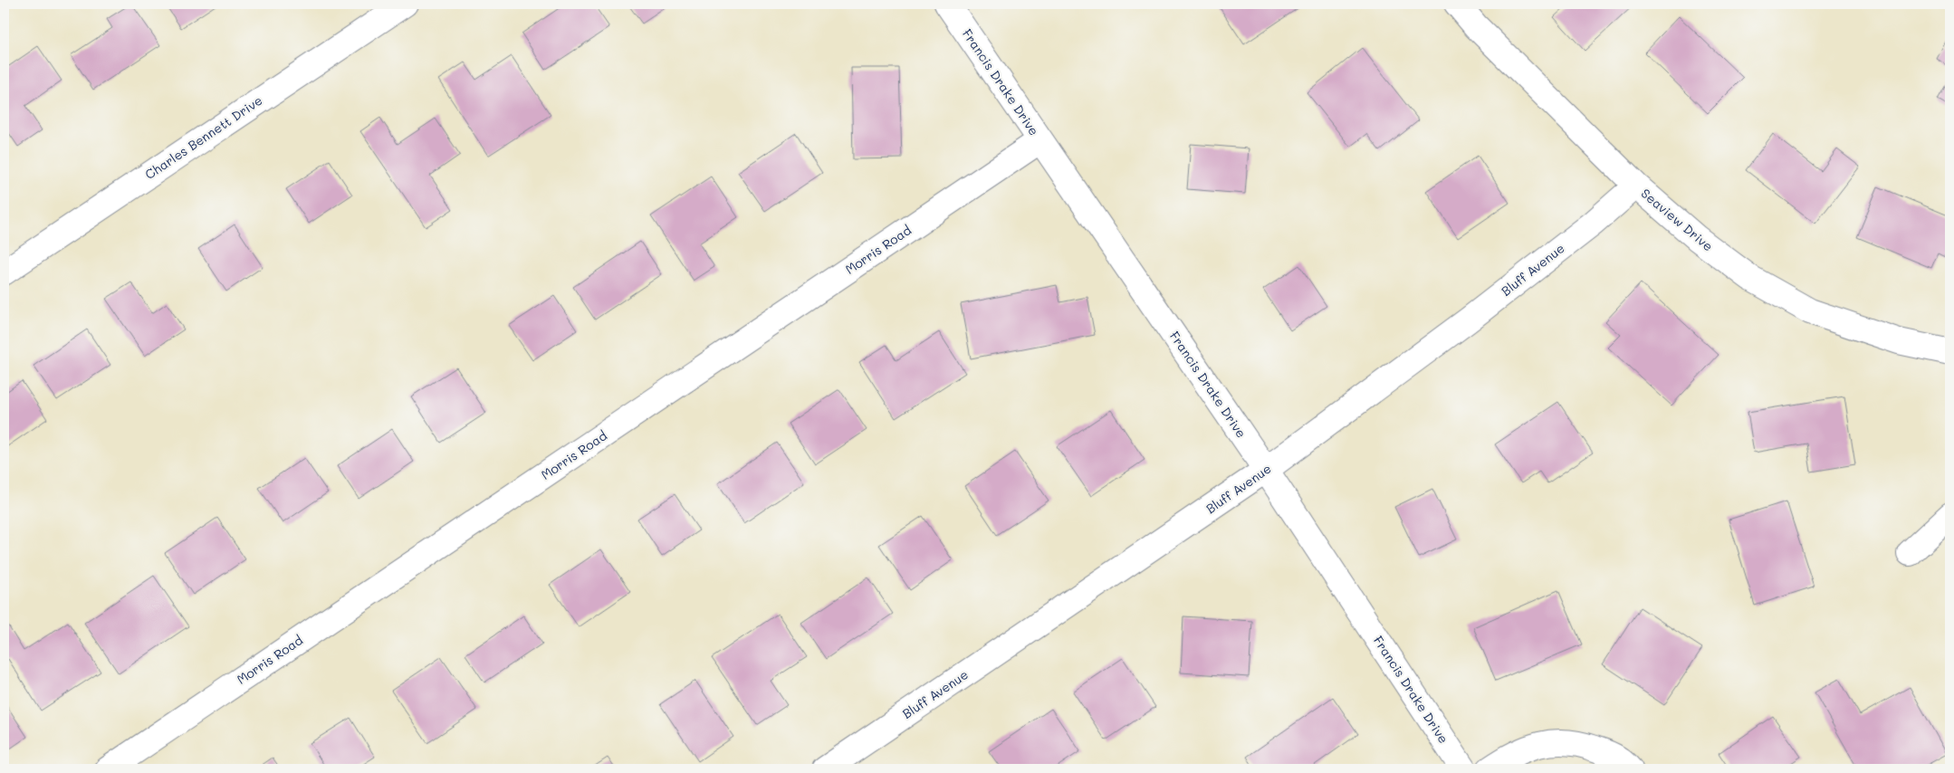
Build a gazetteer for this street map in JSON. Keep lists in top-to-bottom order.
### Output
{
  "streets": {
    "street": [
      "Francis Drake Drive",
      "Charles Bennett Drive",
      "Seaview Drive",
      "Morris Road",
      "Bluff Avenue"
    ]
  },
  "crossings": [
    ["Francis Drake Drive", "Morris Road"],
    ["Francis Drake Drive", "Bluff Avenue"],
    ["Seaview Drive", "Bluff Avenue"]
  ]
}
